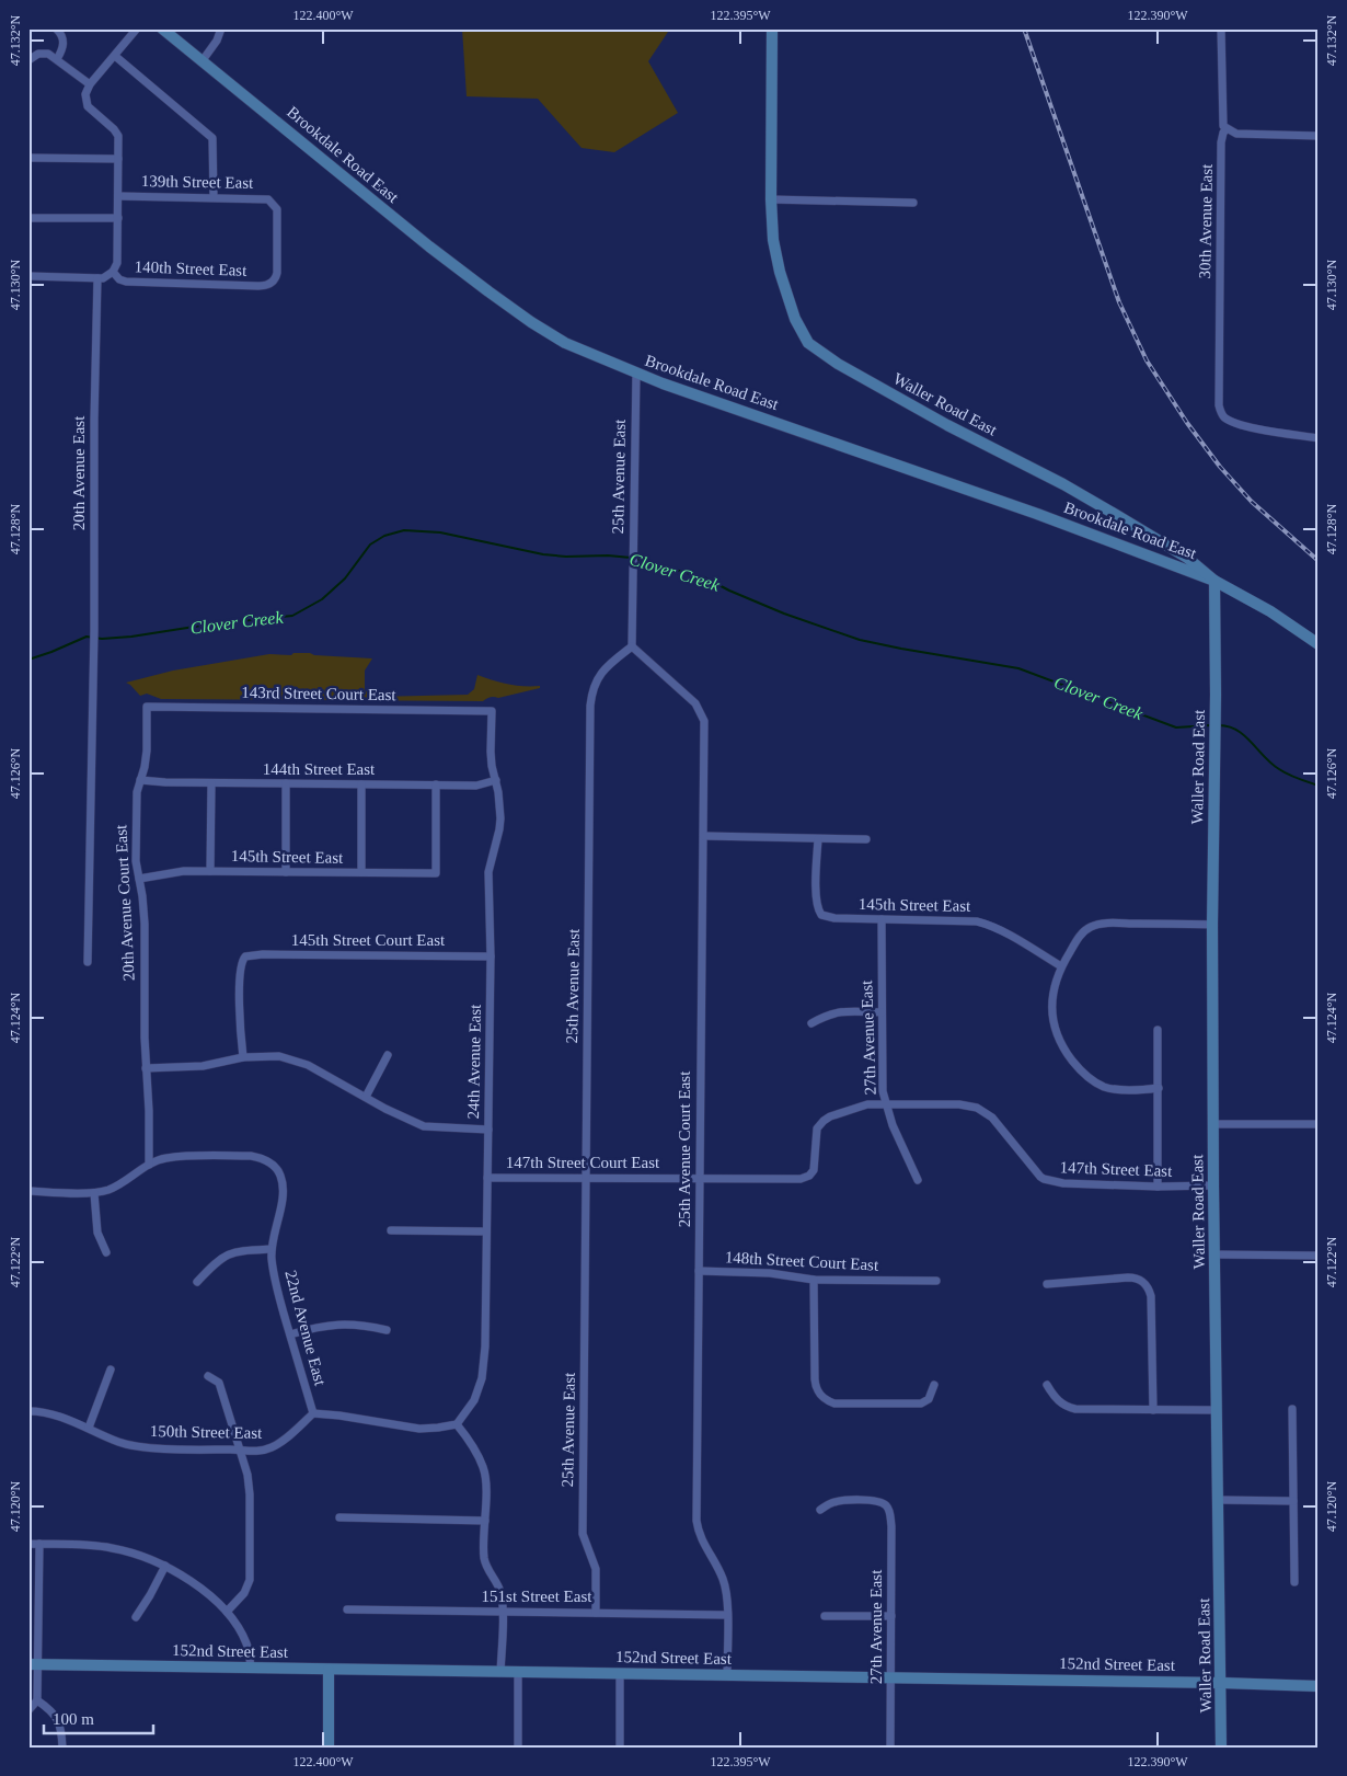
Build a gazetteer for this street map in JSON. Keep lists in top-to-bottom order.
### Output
{
  "streets": {
    "main road": ["Brookdale Road East", "Waller Road East", "152nd Street East"],
    "street": [
      "139th Street East",
      "30th Avenue East",
      "140th Street East",
      "20th Avenue East",
      "25th Avenue East",
      "143rd Street Court East",
      "144th Street East",
      "145th Street East",
      "20th Avenue Court East",
      "145th Street Court East",
      "27th Avenue East",
      "24th Avenue East",
      "25th Avenue Court East",
      "147th Street Court East",
      "147th Street East",
      "148th Street Court East",
      "22nd Avenue East",
      "150th Street East",
      "151st Street East"
    ]
  },
  "crossings": [
    ["Brookdale Road East", "Waller Road East"],
    ["Brookdale Road East", "25th Avenue East"],
    ["139th Street East", "140th Street East"],
    ["Waller Road East", "147th Street East"],
    ["Waller Road East", "152nd Street East"],
    ["25th Avenue East", "25th Avenue Court East"],
    ["25th Avenue East", "147th Street Court East"],
    ["25th Avenue East", "151st Street East"],
    ["143rd Street Court East", "20th Avenue Court East"],
    ["143rd Street Court East", "24th Avenue East"],
    ["144th Street East", "145th Street East"],
    ["144th Street East", "20th Avenue Court East"],
    ["144th Street East", "24th Avenue East"],
    ["145th Street East", "20th Avenue Court East"],
    ["145th Street East", "27th Avenue East"],
    ["20th Avenue Court East", "22nd Avenue East"],
    ["145th Street Court East", "24th Avenue East"],
    ["27th Avenue East", "147th Street East"],
    ["27th Avenue East", "152nd Street East"],
    ["24th Avenue East", "147th Street Court East"],
    ["25th Avenue Court East", "147th Street Court East"],
    ["25th Avenue Court East", "148th Street Court East"],
    ["25th Avenue Court East", "151st Street East"],
    ["25th Avenue Court East", "152nd Street East"],
    ["147th Street Court East", "147th Street East"],
    ["22nd Avenue East", "150th Street East"]
  ],
  "water": ["Clover Creek"],
  "scale_bar": "100 m",
  "coordinates": [
    "122.400°W",
    "122.395°W",
    "122.390°W",
    "47.132°N",
    "47.130°N",
    "47.128°N",
    "47.126°N",
    "47.124°N",
    "47.122°N",
    "47.120°N"
  ]
}
